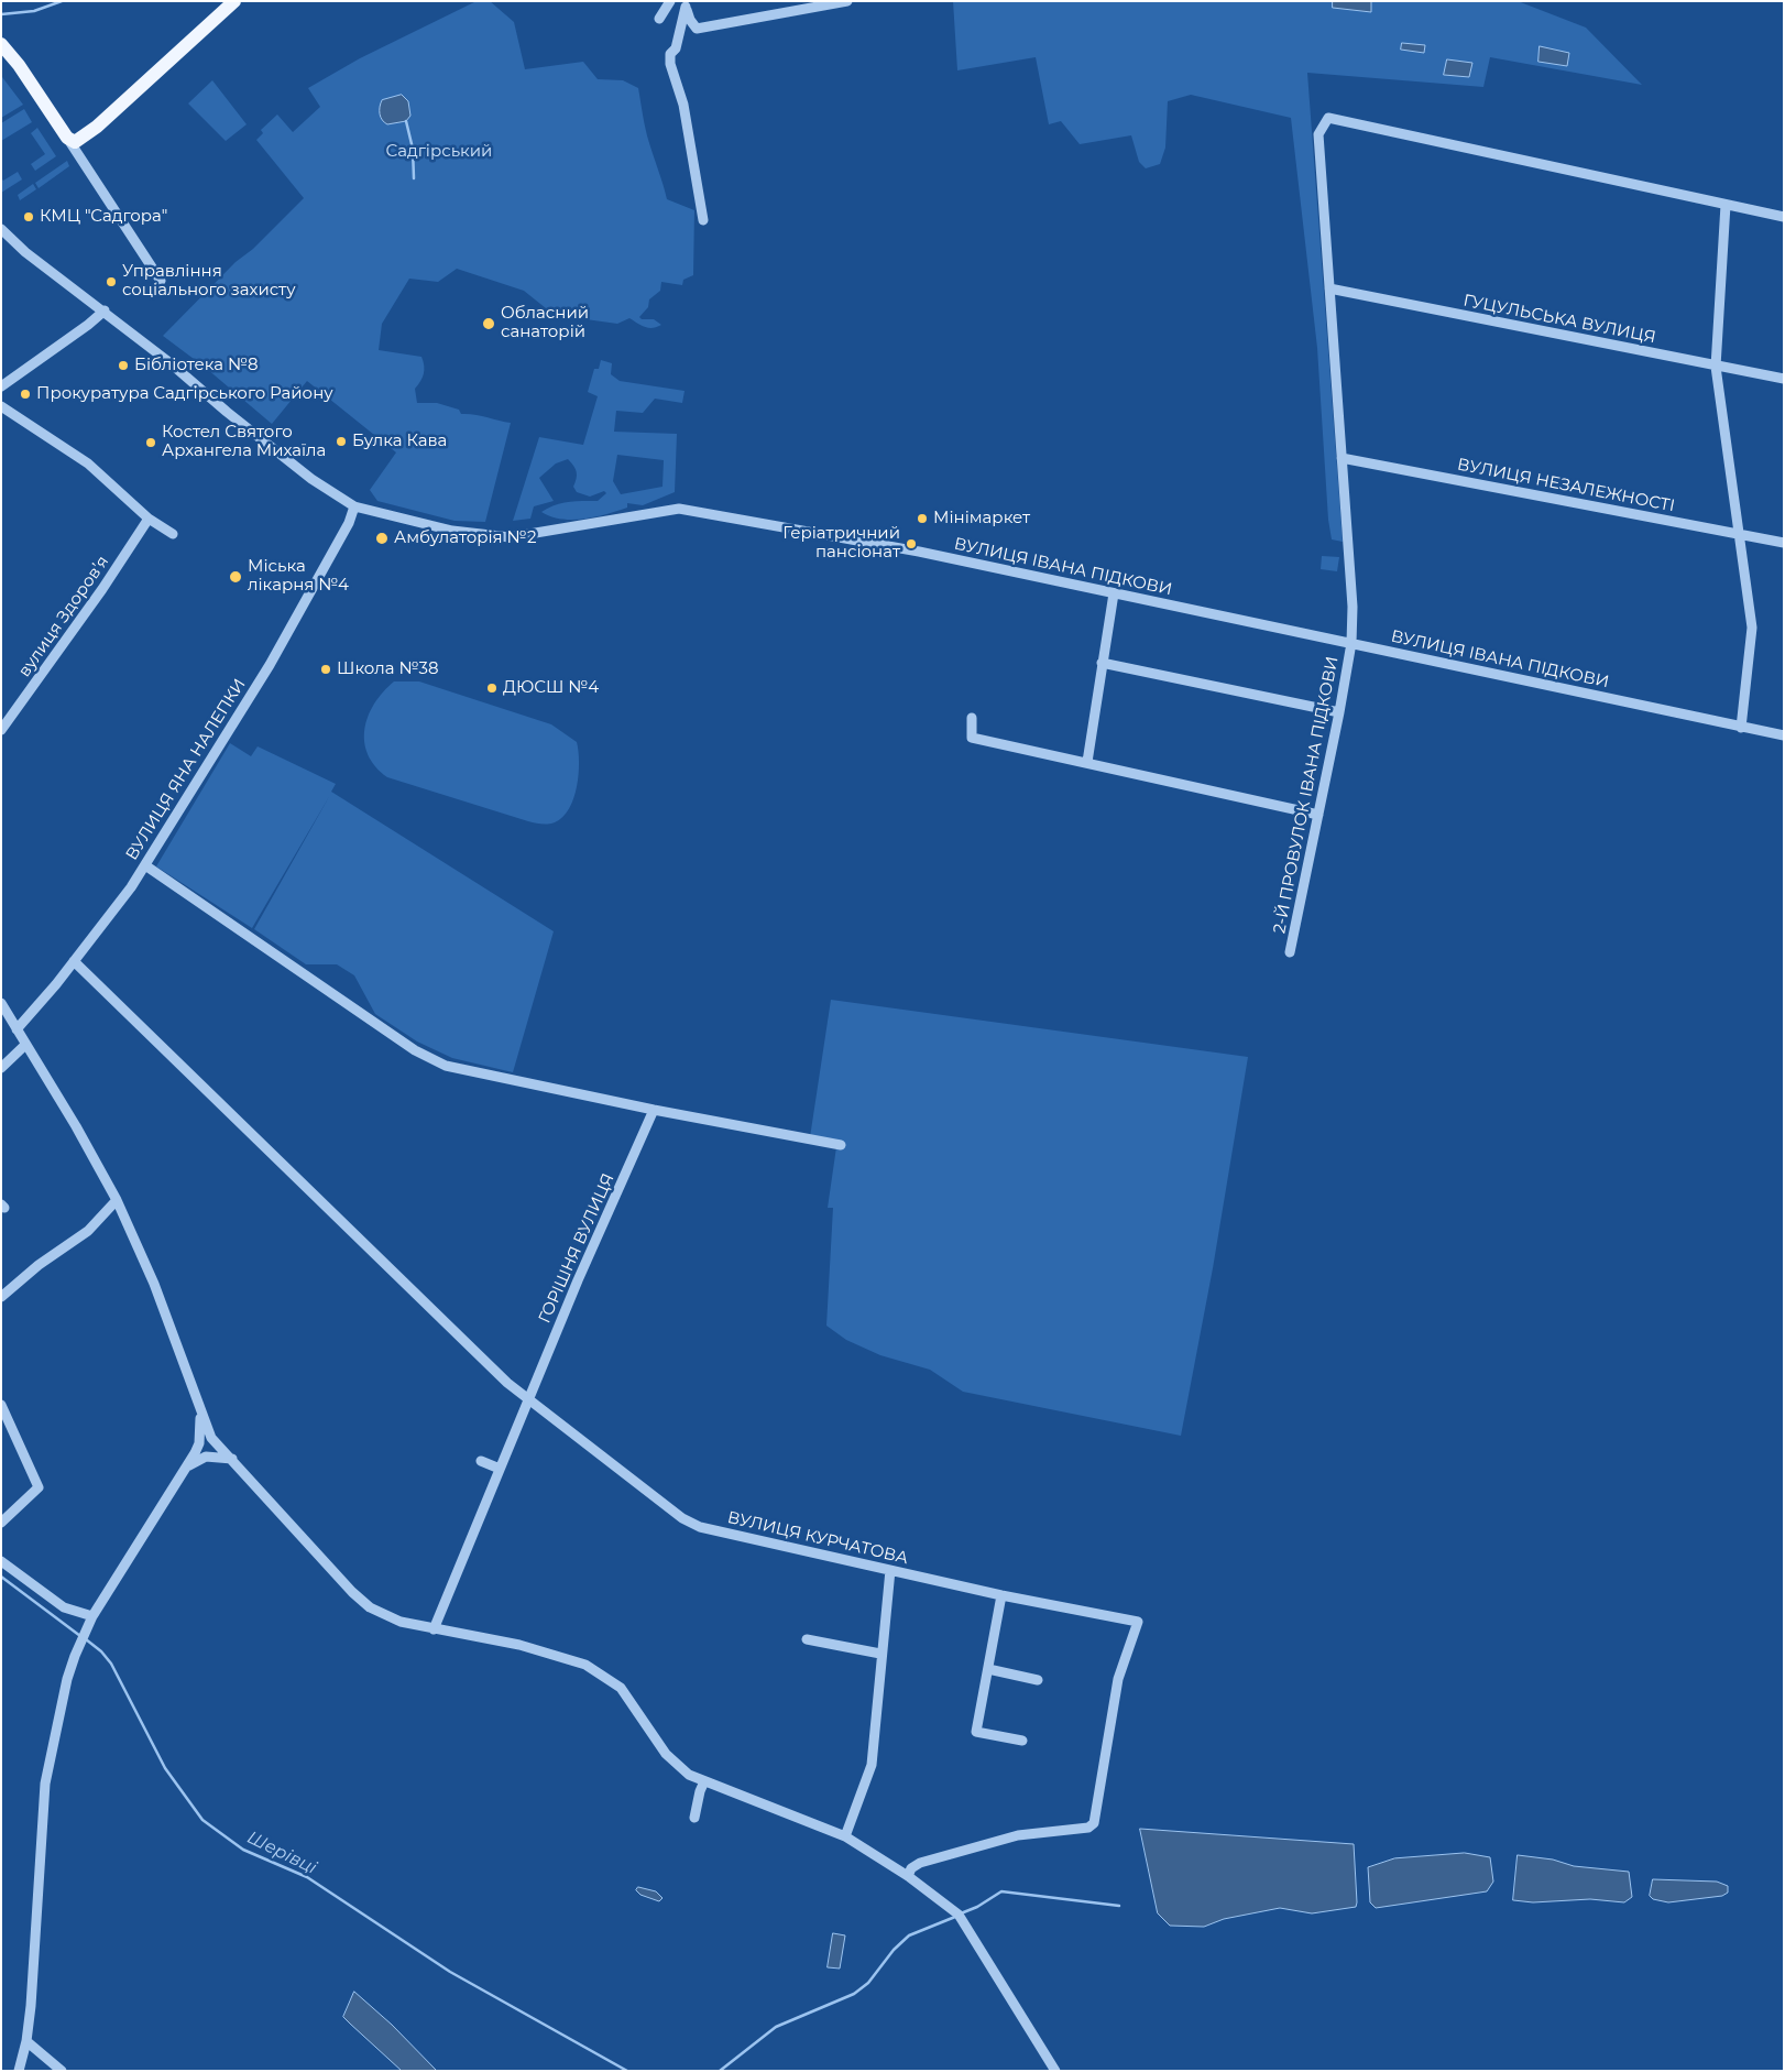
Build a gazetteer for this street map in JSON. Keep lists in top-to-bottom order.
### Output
{
  "streets": {
    "street": [
      "ГУЦУЛЬСЬКА ВУЛИЦЯ",
      "ВУЛИЦЯ НЕЗАЛЕЖНОСТІ",
      "ВУЛИЦЯ ІВАНА ПІДКОВИ",
      "вулиця Здоровʼя",
      "ВУЛИЦЯ ЯНА НАЛЕПКИ",
      "2-Й ПРОВУЛОК ІВАНА ПІДКОВИ",
      "ГОРІШНЯ ВУЛИЦЯ",
      "ВУЛИЦЯ КУРЧАТОВА"
    ]
  },
  "crossings": [
    ["ГУЦУЛЬСЬКА ВУЛИЦЯ", "2-Й ПРОВУЛОК ІВАНА ПІДКОВИ"],
    ["ВУЛИЦЯ НЕЗАЛЕЖНОСТІ", "2-Й ПРОВУЛОК ІВАНА ПІДКОВИ"],
    ["ВУЛИЦЯ ІВАНА ПІДКОВИ", "ВУЛИЦЯ ЯНА НАЛЕПКИ"],
    ["ВУЛИЦЯ ІВАНА ПІДКОВИ", "2-Й ПРОВУЛОК ІВАНА ПІДКОВИ"],
    ["ВУЛИЦЯ ЯНА НАЛЕПКИ", "ВУЛИЦЯ КУРЧАТОВА"],
    ["ГОРІШНЯ ВУЛИЦЯ", "ВУЛИЦЯ КУРЧАТОВА"]
  ],
  "water": ["Шерівці"],
  "parks": ["Садгірський"],
  "places": [
    "КМЦ \"Садгора\"",
    "Управління соціального захисту",
    "Обласний санаторій",
    "Бібліотека №8",
    "Прокуратура Садгірського Району",
    "Булка Кава",
    "Костел Святого Архангела Михаїла",
    "Мінімаркет",
    "Амбулаторія №2",
    "Геріатричний пансіонат",
    "Міська лікарня №4",
    "Школа №38",
    "ДЮСШ №4"
  ]
}
